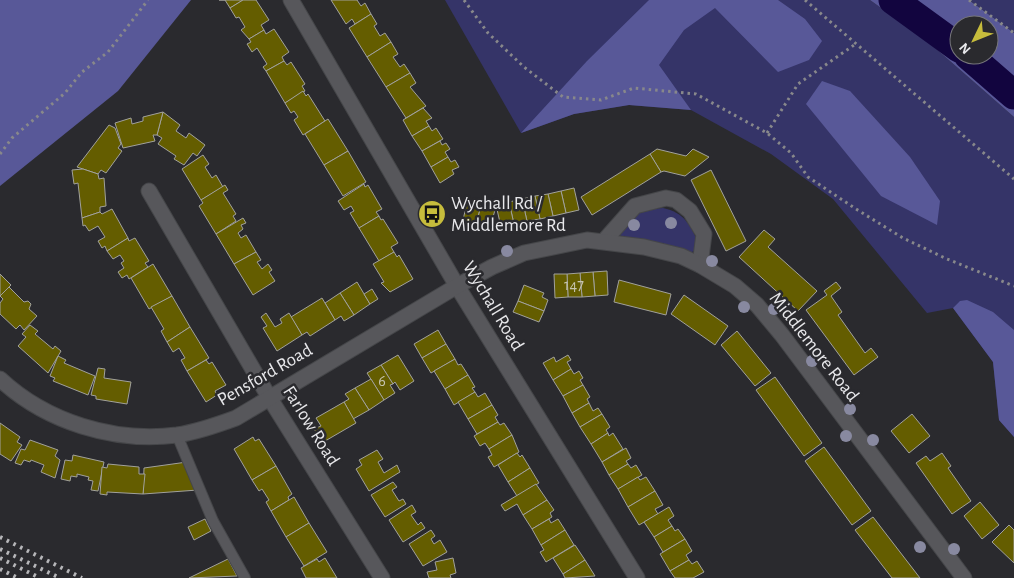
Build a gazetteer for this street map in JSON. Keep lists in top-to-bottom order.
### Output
{
  "streets": {
    "street": [
      "Wychall Road",
      "Middlemore Road",
      "Pensford Road",
      "Farlow Road"
    ]
  },
  "crossings": [
    ["Wychall Road", "Middlemore Road"],
    ["Wychall Road", "Pensford Road"],
    ["Middlemore Road", "Pensford Road"],
    ["Pensford Road", "Farlow Road"]
  ],
  "places": {
    "bus stop": ["Wychall Rd / Middlemore Rd"]
  },
  "house_numbers": ["147", "6"],
  "north": "bottom left"
}
